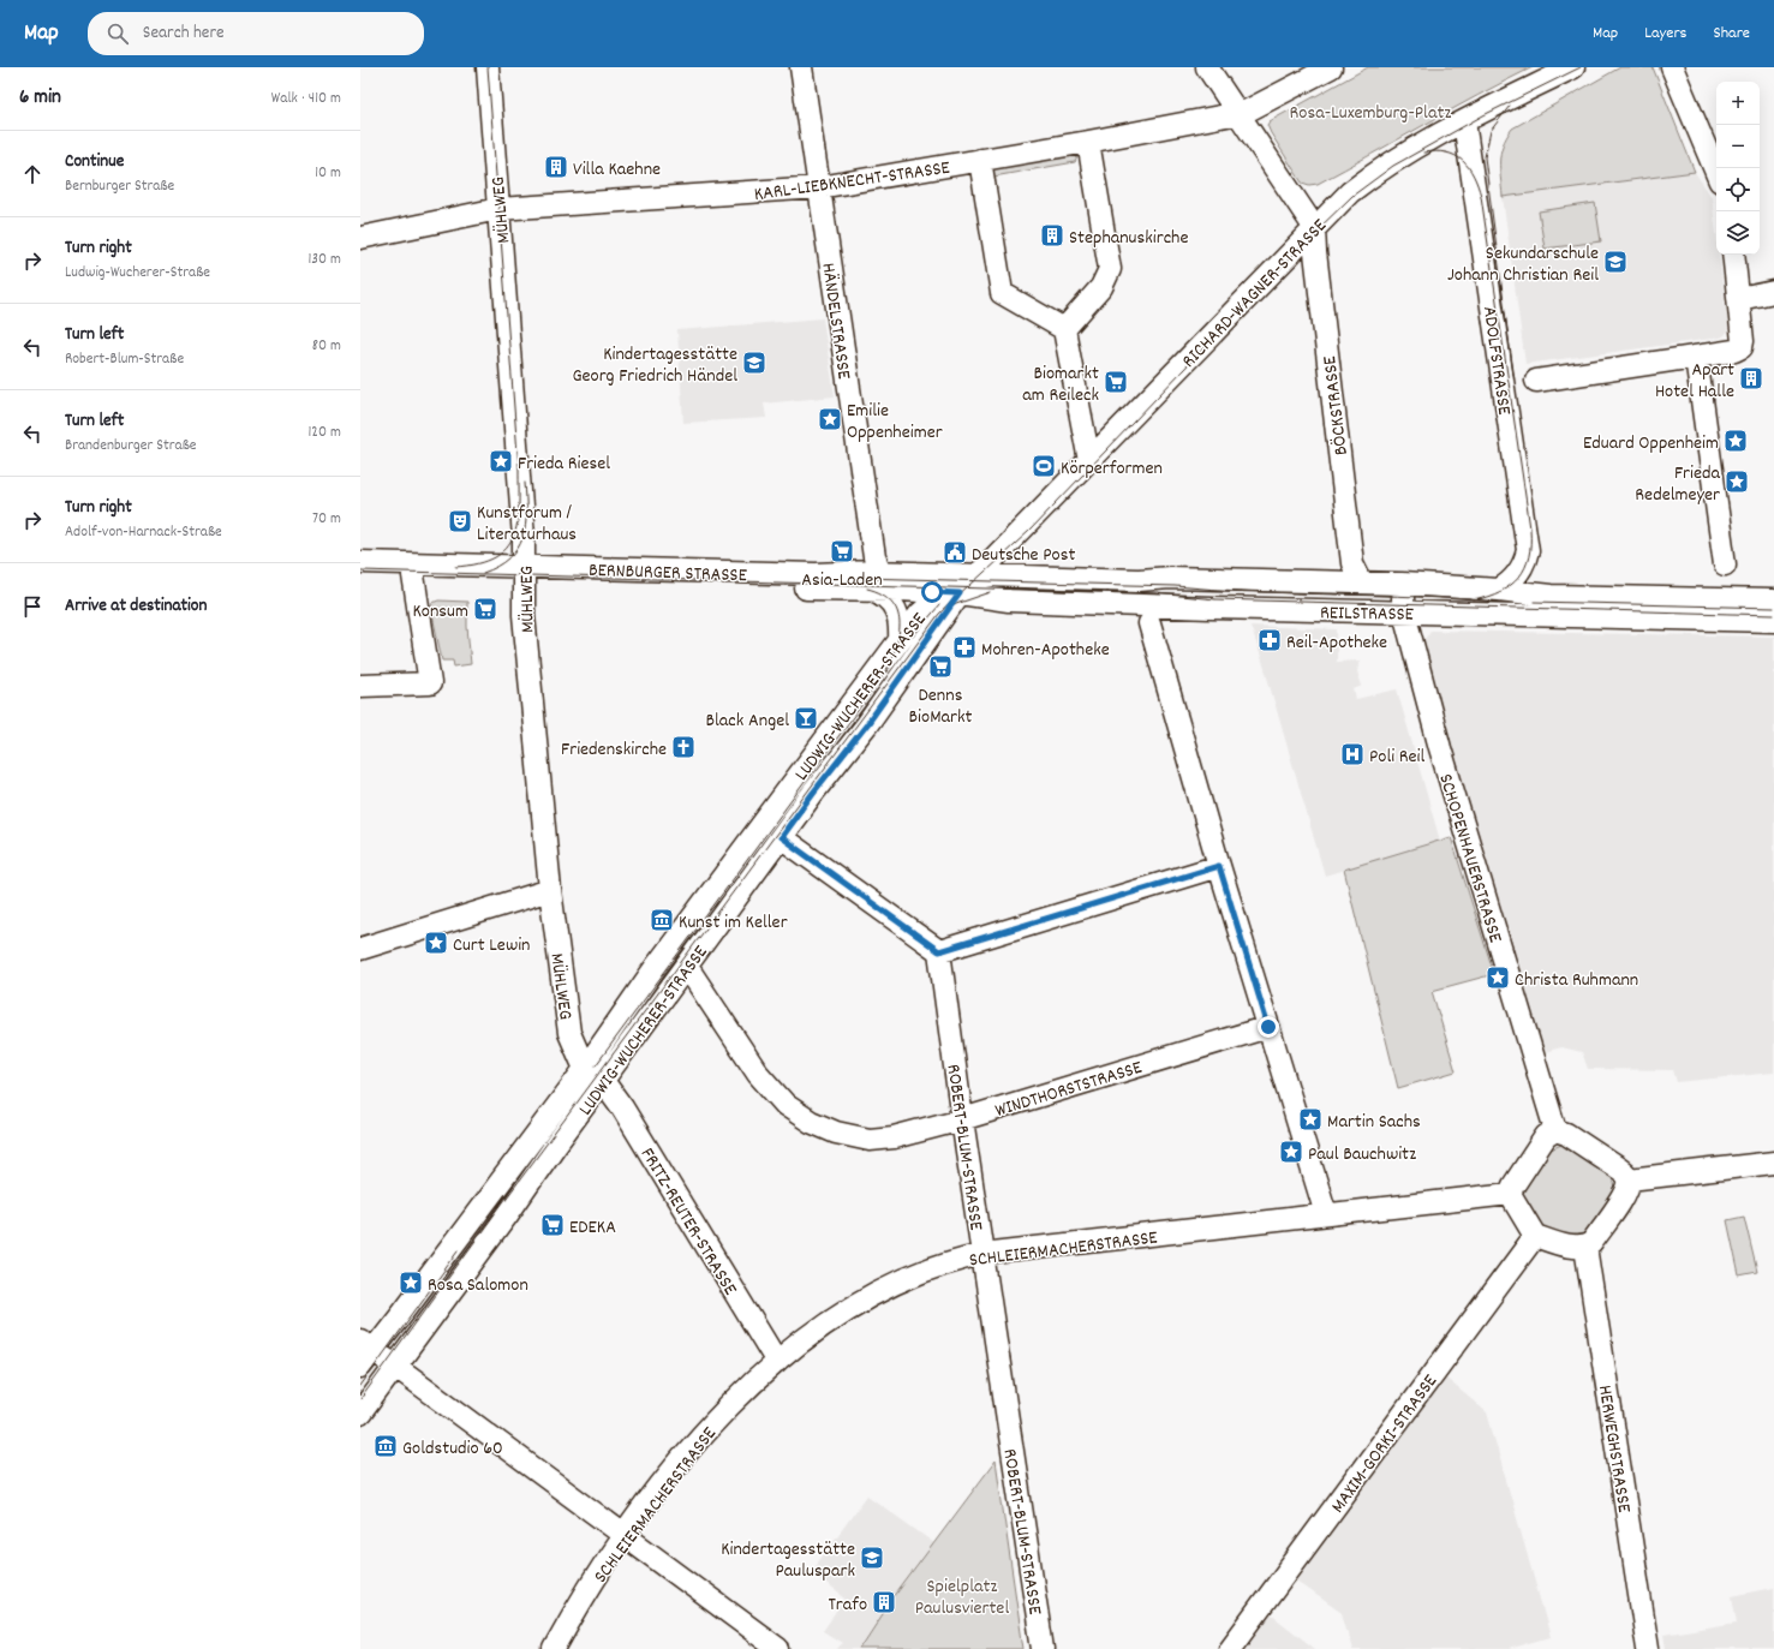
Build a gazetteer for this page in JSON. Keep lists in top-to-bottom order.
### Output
{
  "streets": {
    "street": [
      "KARL-LIEBKNECHT-STRASSE",
      "MÜHLWEG",
      "RICHARD-WAGNER-STRASSE",
      "HÄNDELSTRASSE",
      "ADOLFSTRASSE",
      "BÖCKSTRASSE",
      "BERNBURGER STRASSE",
      "REILSTRASSE",
      "LUDWIG-WUCHERER-STRASSE",
      "SCHOPENHAUERSTRASSE",
      "WINDTHORSTSTRASSE",
      "ROBERT-BLUM-STRASSE",
      "FRITZ-REUTER-STRASSE",
      "SCHLEIERMACHERSTRASSE",
      "MAXIM-GORKI-STRASSE",
      "HERWEGHSTRASSE"
    ]
  },
  "crossings": [
    ["KARL-LIEBKNECHT-STRASSE", "MÜHLWEG"],
    ["KARL-LIEBKNECHT-STRASSE", "HÄNDELSTRASSE"],
    ["MÜHLWEG", "BERNBURGER STRASSE"],
    ["MÜHLWEG", "LUDWIG-WUCHERER-STRASSE"],
    ["RICHARD-WAGNER-STRASSE", "ADOLFSTRASSE"],
    ["RICHARD-WAGNER-STRASSE", "BÖCKSTRASSE"],
    ["RICHARD-WAGNER-STRASSE", "BERNBURGER STRASSE"],
    ["RICHARD-WAGNER-STRASSE", "REILSTRASSE"],
    ["RICHARD-WAGNER-STRASSE", "LUDWIG-WUCHERER-STRASSE"],
    ["HÄNDELSTRASSE", "BERNBURGER STRASSE"],
    ["ADOLFSTRASSE", "REILSTRASSE"],
    ["BÖCKSTRASSE", "REILSTRASSE"],
    ["BERNBURGER STRASSE", "REILSTRASSE"],
    ["BERNBURGER STRASSE", "LUDWIG-WUCHERER-STRASSE"],
    ["REILSTRASSE", "LUDWIG-WUCHERER-STRASSE"],
    ["REILSTRASSE", "SCHOPENHAUERSTRASSE"],
    ["LUDWIG-WUCHERER-STRASSE", "WINDTHORSTSTRASSE"],
    ["LUDWIG-WUCHERER-STRASSE", "FRITZ-REUTER-STRASSE"],
    ["SCHOPENHAUERSTRASSE", "SCHLEIERMACHERSTRASSE"],
    ["SCHOPENHAUERSTRASSE", "MAXIM-GORKI-STRASSE"],
    ["SCHOPENHAUERSTRASSE", "HERWEGHSTRASSE"],
    ["WINDTHORSTSTRASSE", "ROBERT-BLUM-STRASSE"],
    ["ROBERT-BLUM-STRASSE", "SCHLEIERMACHERSTRASSE"],
    ["FRITZ-REUTER-STRASSE", "SCHLEIERMACHERSTRASSE"],
    ["SCHLEIERMACHERSTRASSE", "MAXIM-GORKI-STRASSE"],
    ["SCHLEIERMACHERSTRASSE", "HERWEGHSTRASSE"],
    ["MAXIM-GORKI-STRASSE", "HERWEGHSTRASSE"]
  ],
  "parks": ["Rosa-Luxemburg-Platz", "Spielplatz Paulusviertel"],
  "places": {
    "building": [
      "Villa Kaehne",
      "Stephanuskirche",
      "Apart Hotel Halle",
      "Trafo"
    ],
    "school or university": ["Sekundarschule Johann Christian Reil", "Kindertagesstätte Georg Friedrich Händel", "Kindertagesstätte Pauluspark"],
    "supermarket": [
      "Biomarkt am Reileck",
      "Asia-Laden",
      "Konsum",
      "Denns BioMarkt",
      "EDEKA"
    ],
    "place": [
      "Emilie Oppenheimer",
      "Eduard Oppenheim",
      "Frieda Riesel",
      "Frieda Redelmeyer",
      "Curt Lewin",
      "Christa Ruhmann",
      "Martin Sachs",
      "Paul Bauchwitz",
      "Rosa Salomon"
    ],
    "sports": ["Körperformen"],
    "theatre": ["Kunstforum / Literaturhaus"],
    "public building": ["Deutsche Post"],
    "pharmacy": ["Reil-Apotheke", "Mohren-Apotheke"],
    "bar": ["Black Angel"],
    "church": ["Friedenskirche"],
    "hospital": ["Poli Reil"],
    "museum": ["Kunst im Keller", "Goldstudio 60"]
  },
  "page": {
    "header": "Map",
    "search": "Search here",
    "nav": ["Map", "Layers", "Share"],
    "heading": ["6 min", "Walk · 410 m"],
    "map_buttons": ["+", "−"],
    "list": [
      ["Continue", "Bernburger Straße", "10 m"],
      ["Turn right", "Ludwig-Wucherer-Straße", "130 m"],
      ["Turn left", "Robert-Blum-Straße", "80 m"],
      ["Turn left", "Brandenburger Straße", "120 m"],
      ["Turn right", "Adolf-von-Harnack-Straße", "70 m"],
      "Arrive at destination"
    ]
  }
}
